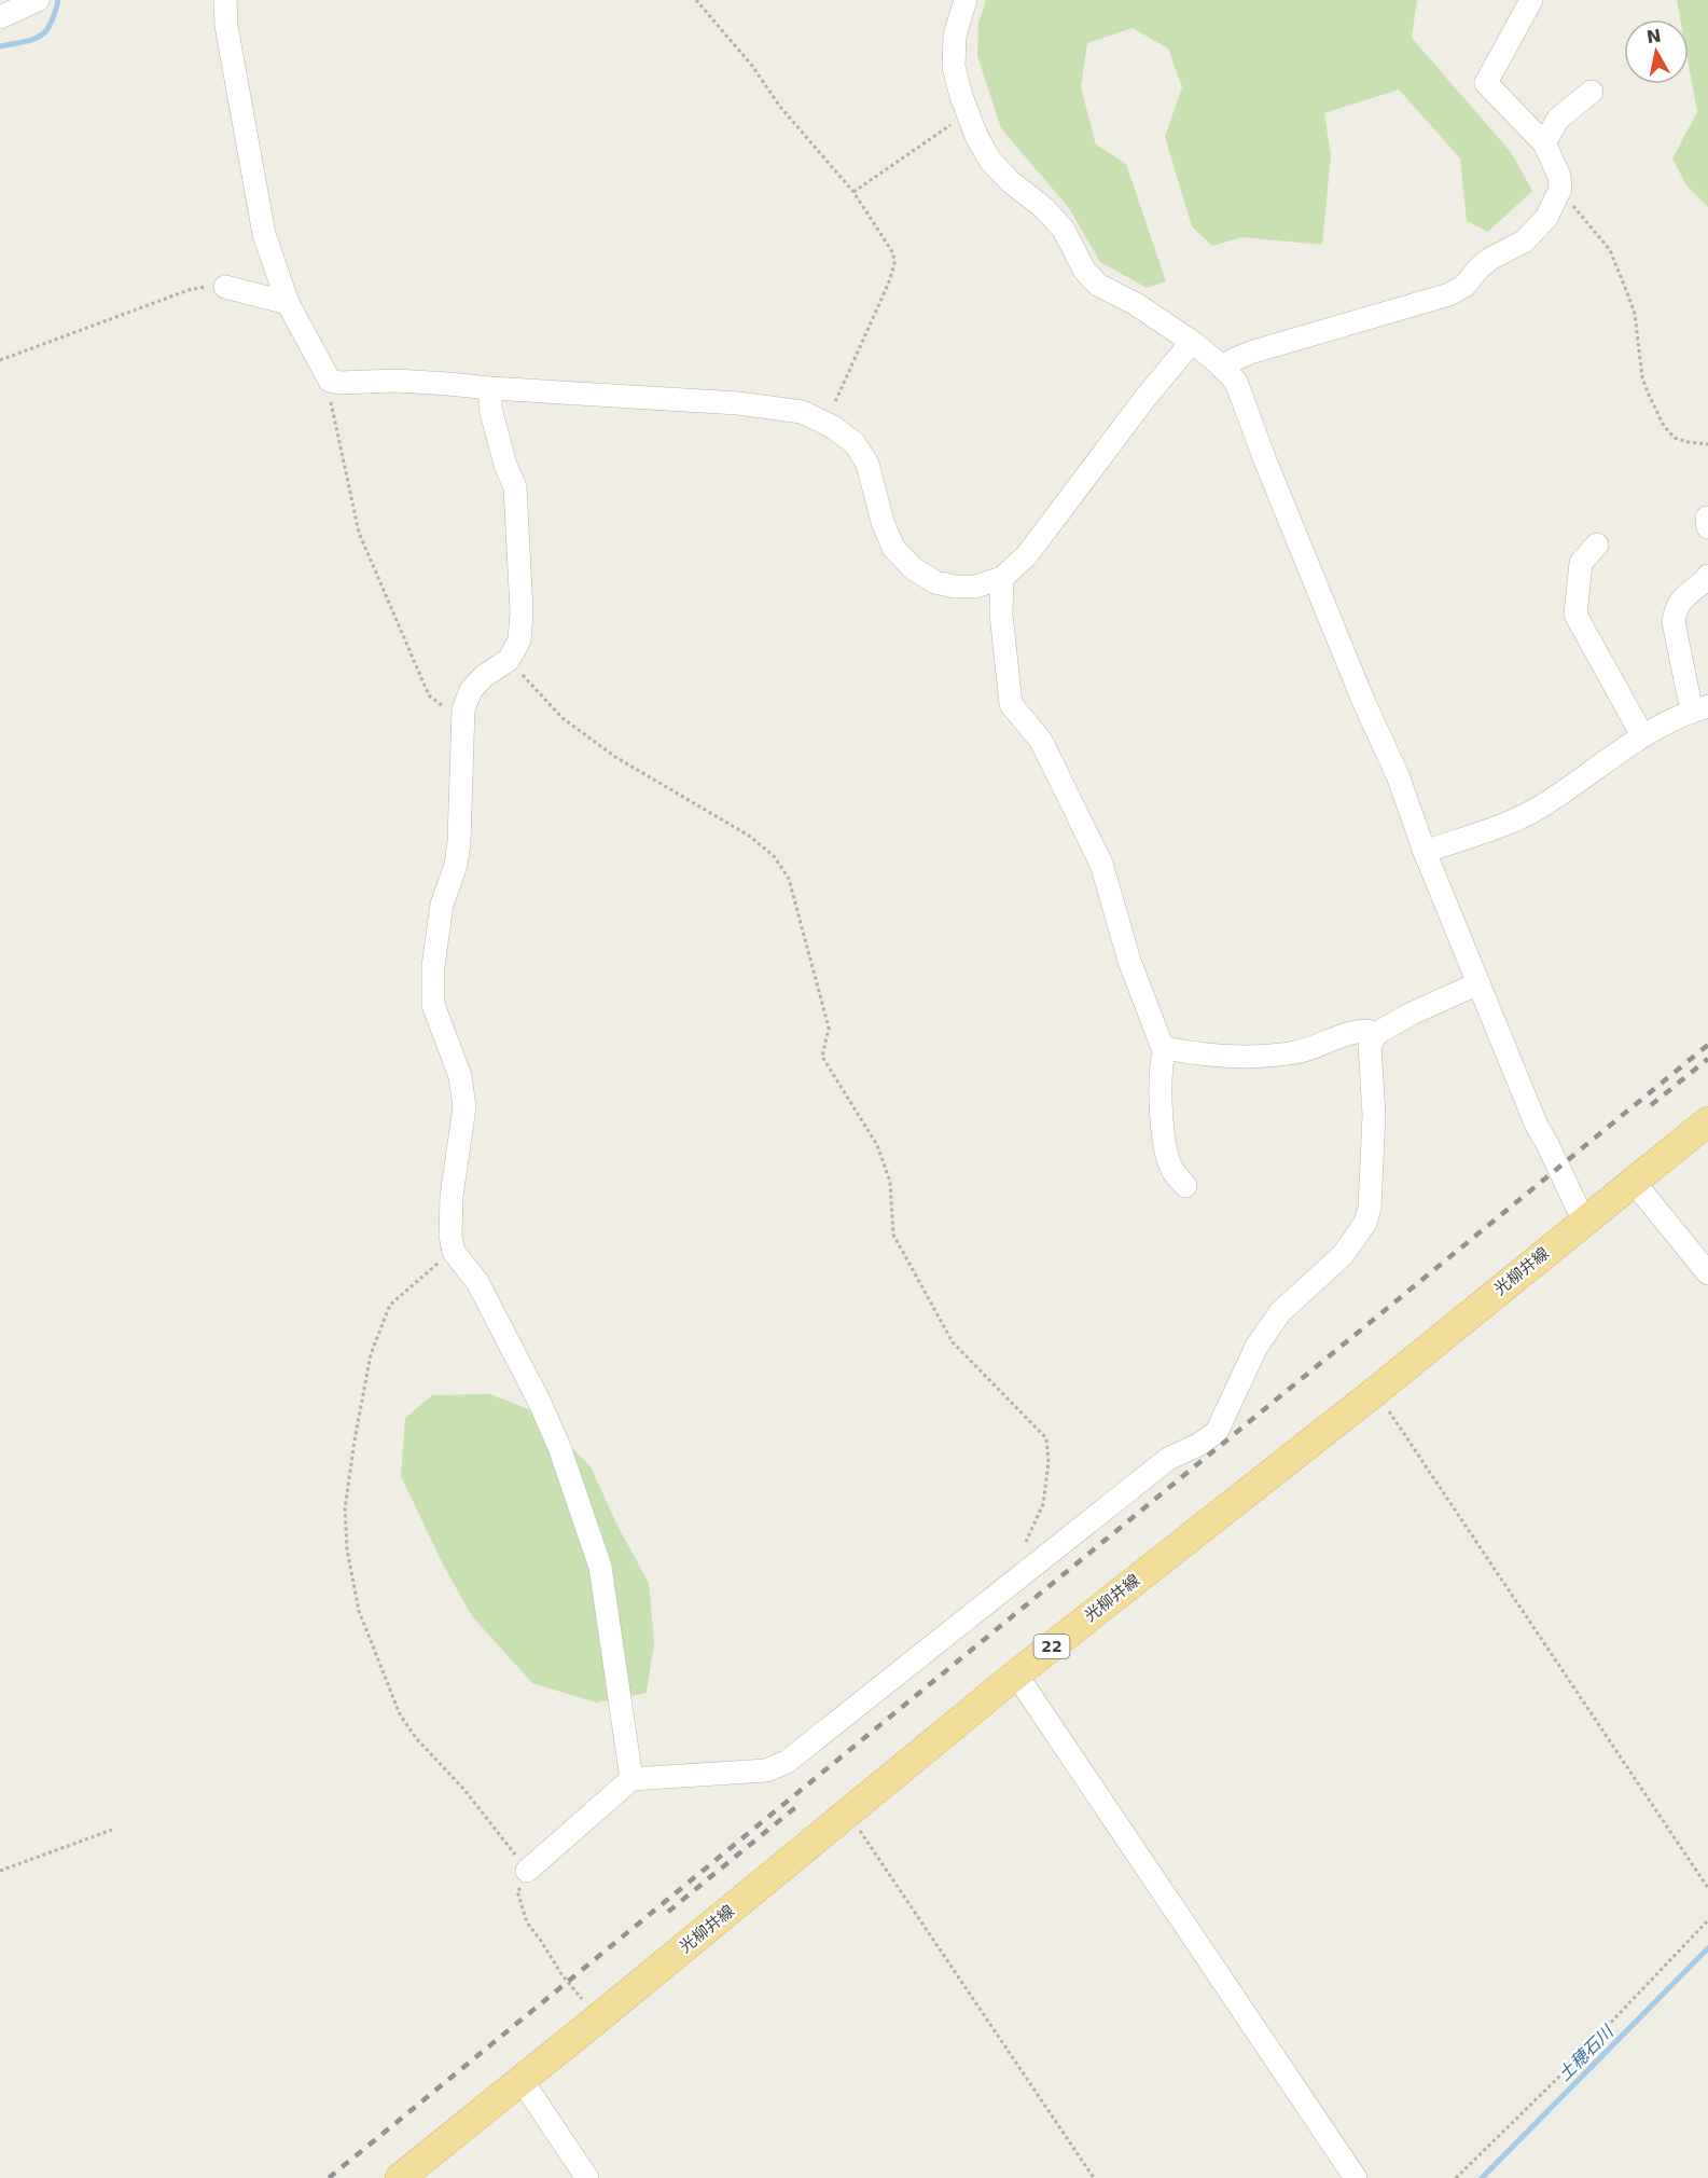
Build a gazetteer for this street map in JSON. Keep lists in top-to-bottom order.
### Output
{
  "streets": {
    "main road": ["光柳井線", "22"]
  },
  "water": ["土穂石川"],
  "north": "top"
}
